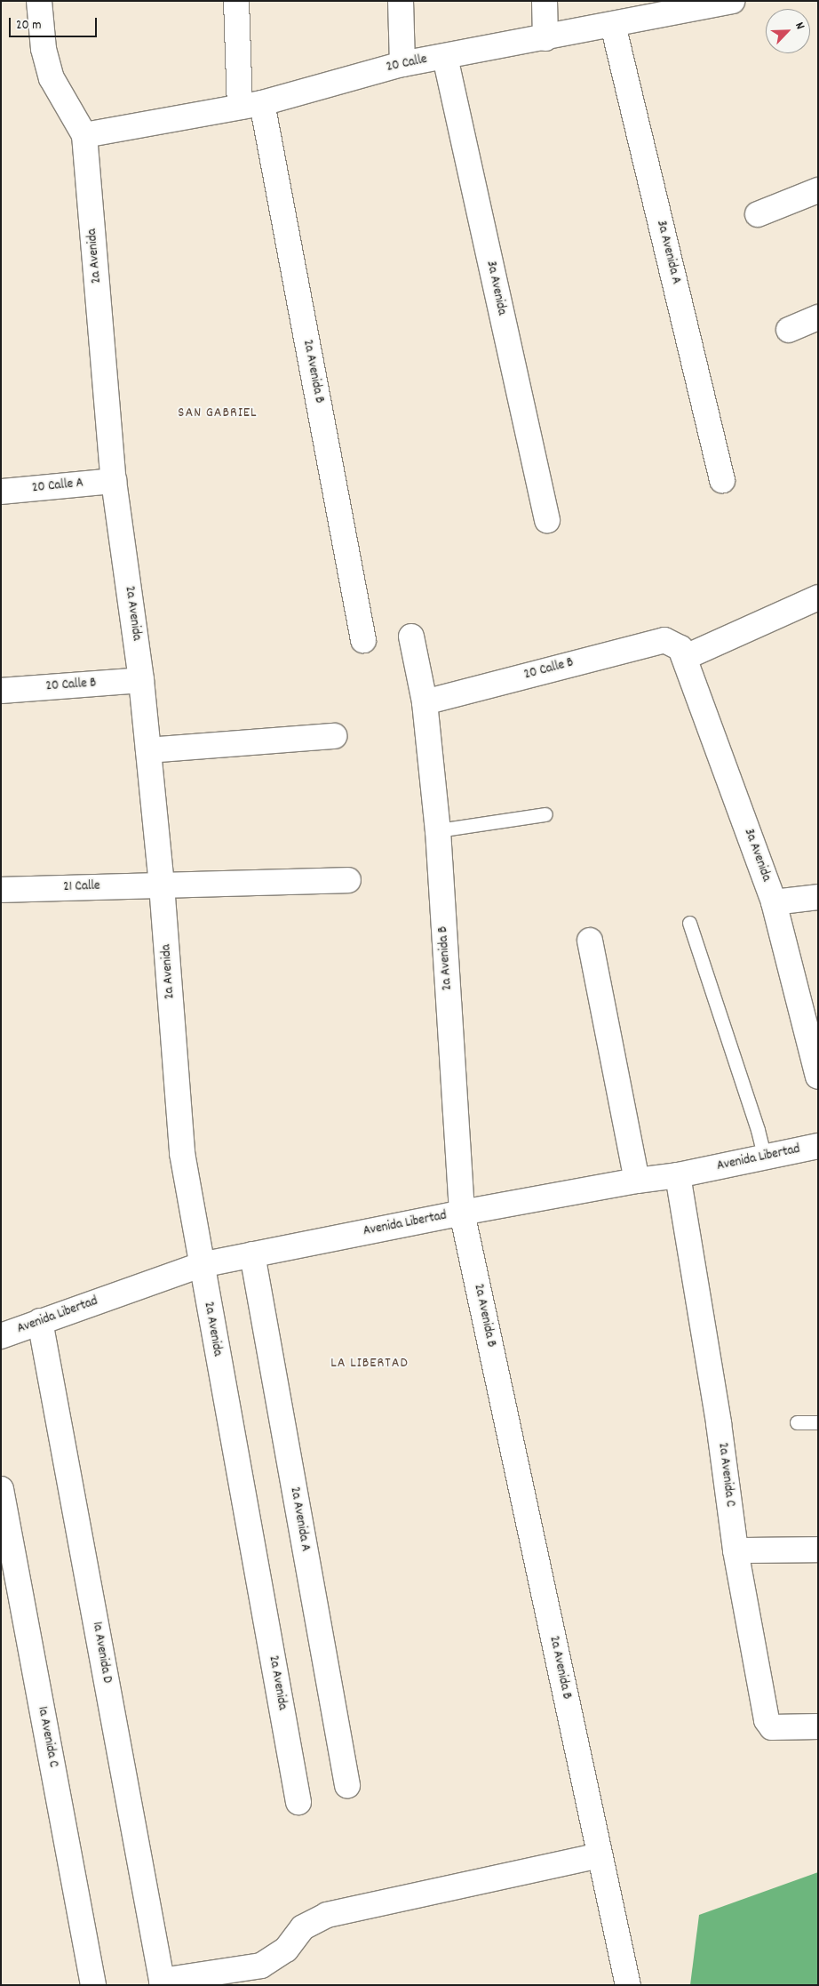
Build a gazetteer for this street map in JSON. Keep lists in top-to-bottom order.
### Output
{
  "streets": {
    "street": [
      "20 Calle",
      "3a Avenida A",
      "2a Avenida",
      "3a Avenida",
      "2a Avenida B",
      "20 Calle A",
      "20 Calle B",
      "21 Calle",
      "Avenida Libertad",
      "2a Avenida C",
      "2a Avenida A",
      "1a Avenida D",
      "1a Avenida C"
    ]
  },
  "crossings": [
    ["20 Calle", "3a Avenida A"],
    ["20 Calle", "2a Avenida"],
    ["20 Calle", "3a Avenida"],
    ["20 Calle", "2a Avenida B"],
    ["2a Avenida", "20 Calle A"],
    ["2a Avenida", "20 Calle B"],
    ["2a Avenida", "21 Calle"],
    ["2a Avenida", "Avenida Libertad"],
    ["3a Avenida", "20 Calle B"],
    ["2a Avenida B", "20 Calle B"],
    ["2a Avenida B", "Avenida Libertad"],
    ["Avenida Libertad", "2a Avenida C"],
    ["Avenida Libertad", "2a Avenida A"],
    ["Avenida Libertad", "1a Avenida D"]
  ],
  "districts": ["SAN GABRIEL", "LA LIBERTAD"],
  "scale_bar": "20 m",
  "north": "top right"
}
